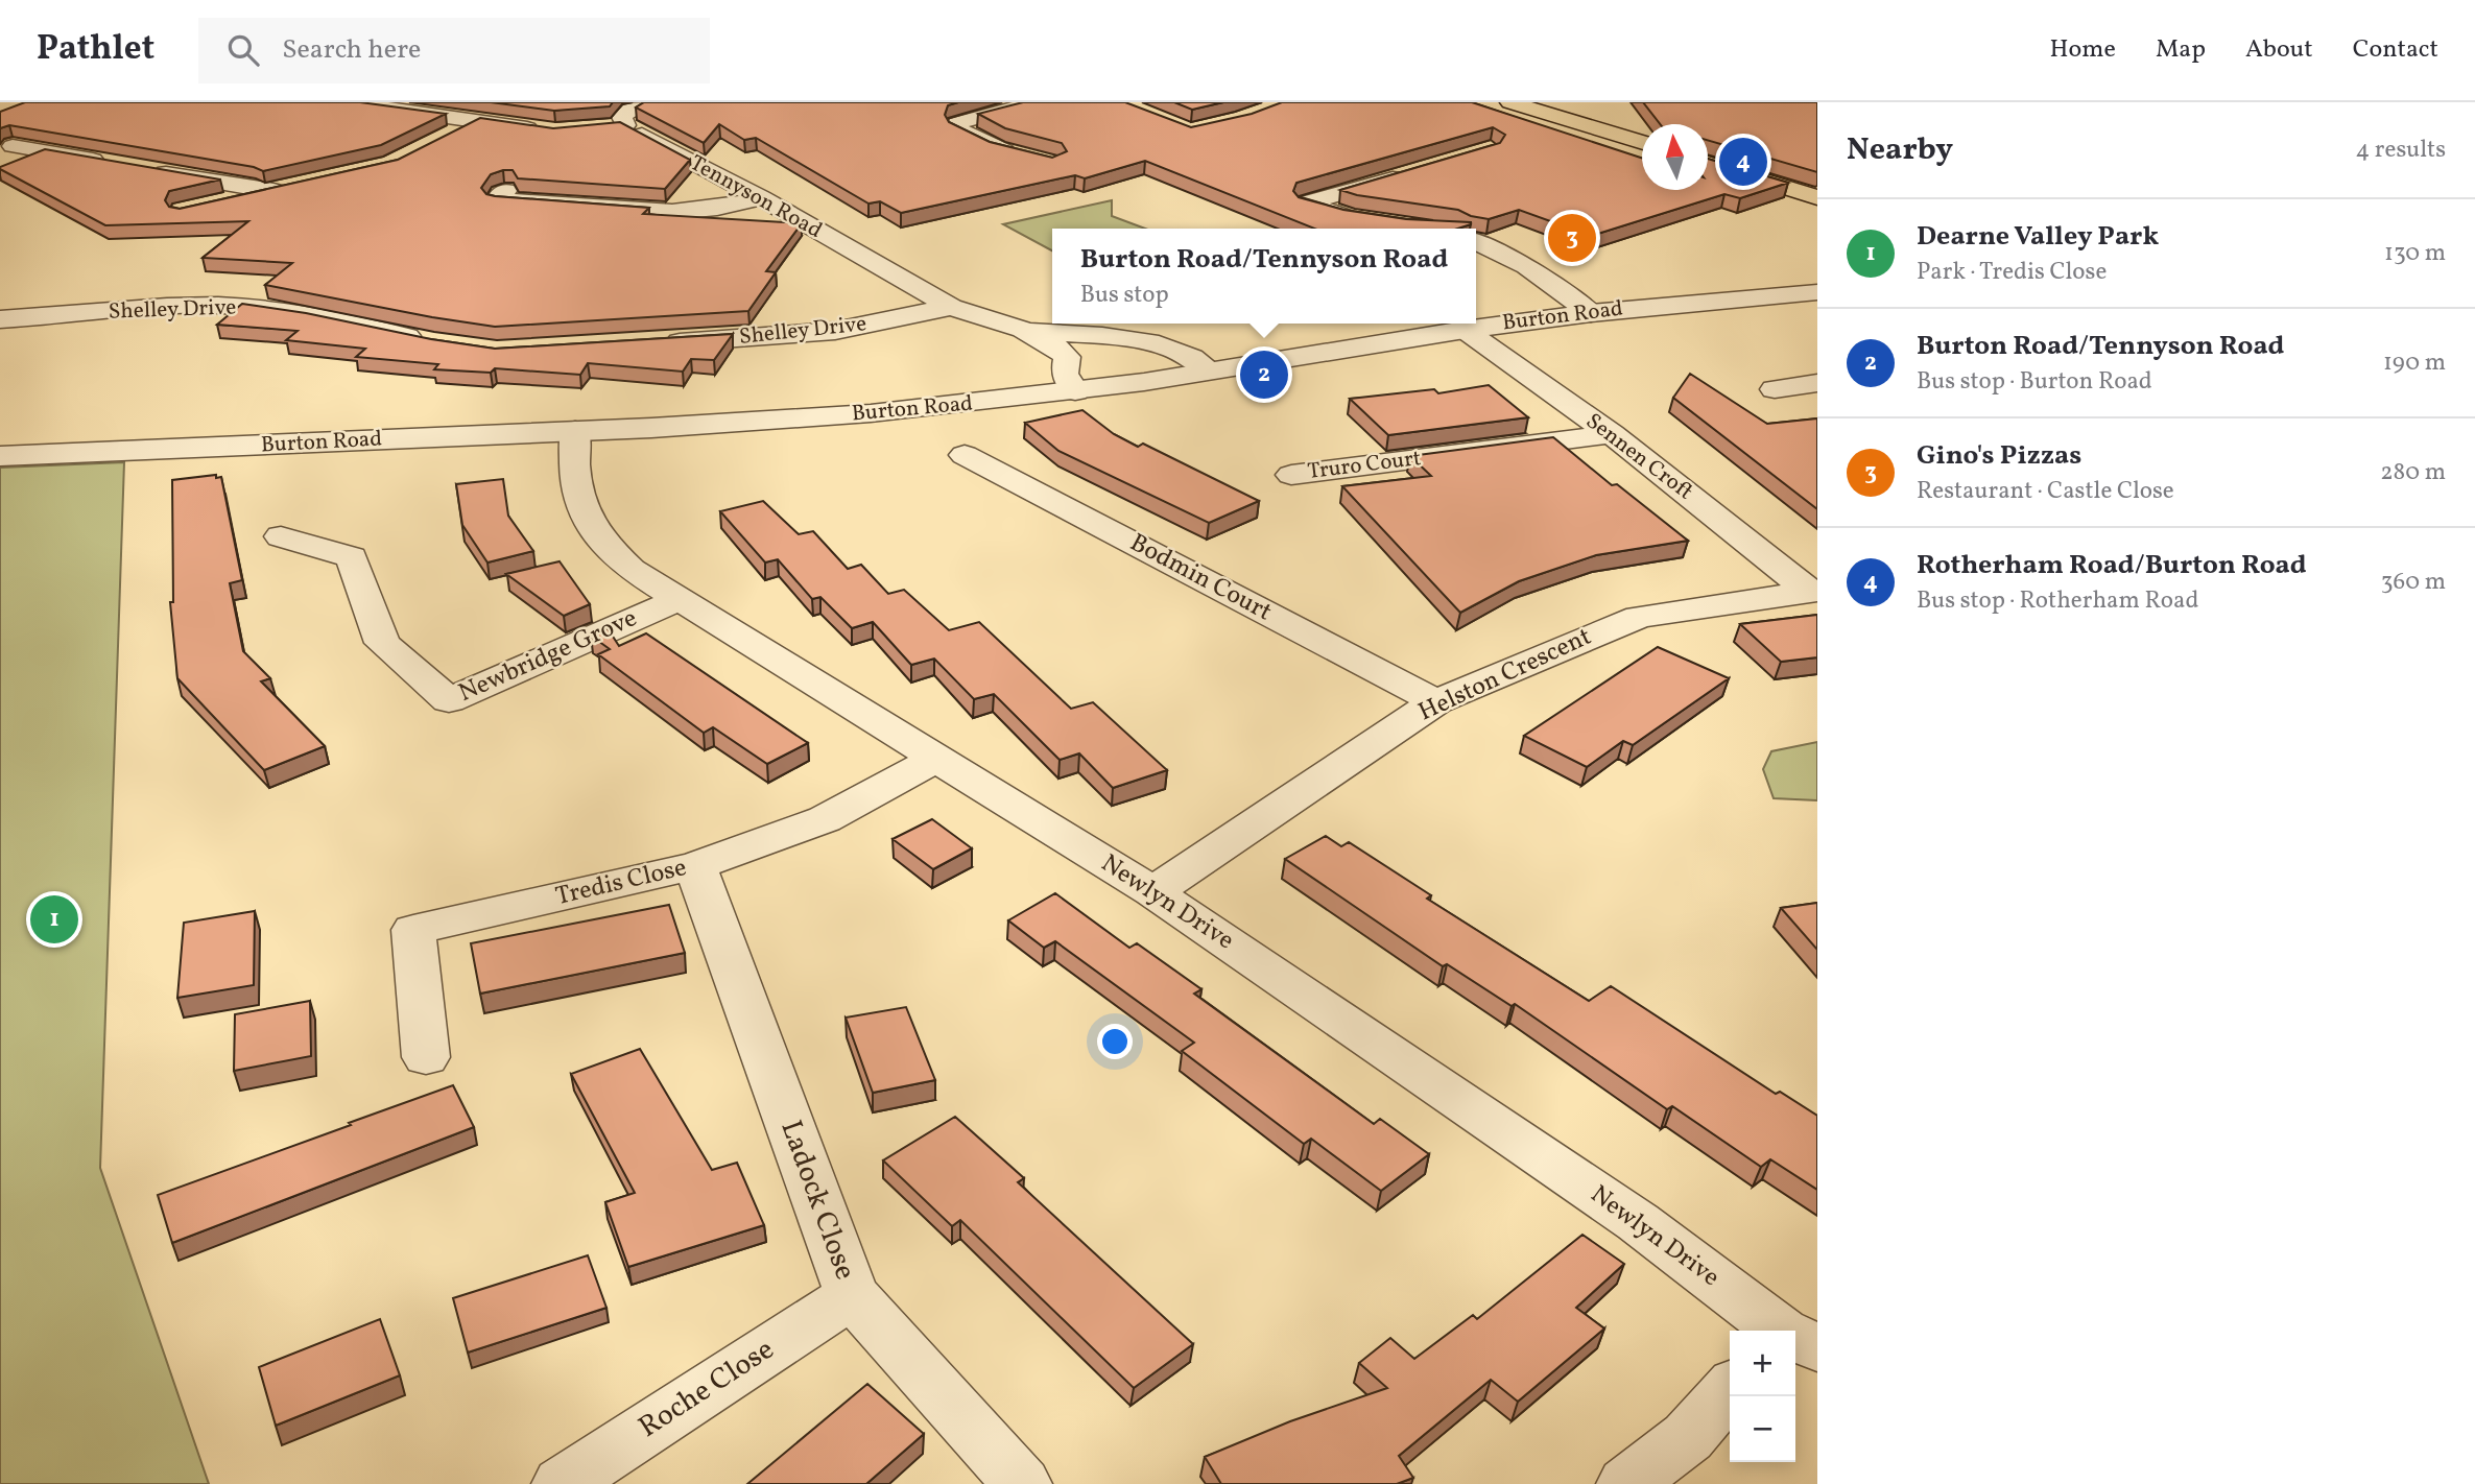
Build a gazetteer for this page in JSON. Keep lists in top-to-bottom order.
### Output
{
  "streets": {
    "street": [
      "Tennyson Road",
      "Shelley Drive",
      "Burton Road",
      "Sennen Croft",
      "Truro Court",
      "Bodmin Court",
      "Newbridge Grove",
      "Helston Crescent",
      "Tredis Close",
      "Newlyn Drive",
      "Ladock Close",
      "Roche Close"
    ]
  },
  "crossings": [
    ["Tennyson Road", "Shelley Drive"],
    ["Tennyson Road", "Burton Road"],
    ["Burton Road", "Sennen Croft"],
    ["Burton Road", "Newlyn Drive"],
    ["Sennen Croft", "Truro Court"],
    ["Sennen Croft", "Helston Crescent"],
    ["Bodmin Court", "Helston Crescent"],
    ["Newbridge Grove", "Newlyn Drive"],
    ["Helston Crescent", "Newlyn Drive"],
    ["Tredis Close", "Newlyn Drive"],
    ["Tredis Close", "Ladock Close"],
    ["Ladock Close", "Roche Close"]
  ],
  "north": "top",
  "page": {
    "header": "Pathlet",
    "search": "Search here",
    "nav": [
      "Home",
      "Map",
      "About",
      "Contact"
    ],
    "heading": ["Nearby", "4 results"],
    "pins": [
      "4",
      "3",
      "2",
      "1"
    ],
    "list": [
      {
        "mark": "1",
        "name": "Dearne Valley Park",
        "note": "Park · Tredis Close",
        "value": "130 m"
      },
      {
        "mark": "2",
        "name": "Burton Road/Tennyson Road",
        "note": "Bus stop · Burton Road",
        "value": "190 m"
      },
      {
        "mark": "3",
        "name": "Gino's Pizzas",
        "note": "Restaurant · Castle Close",
        "value": "280 m"
      },
      {
        "mark": "4",
        "name": "Rotherham Road/Burton Road",
        "note": "Bus stop · Rotherham Road",
        "value": "360 m"
      }
    ],
    "popup": ["Burton Road/Tennyson Road", "Bus stop"],
    "map_buttons": ["+", "−"]
  }
}
